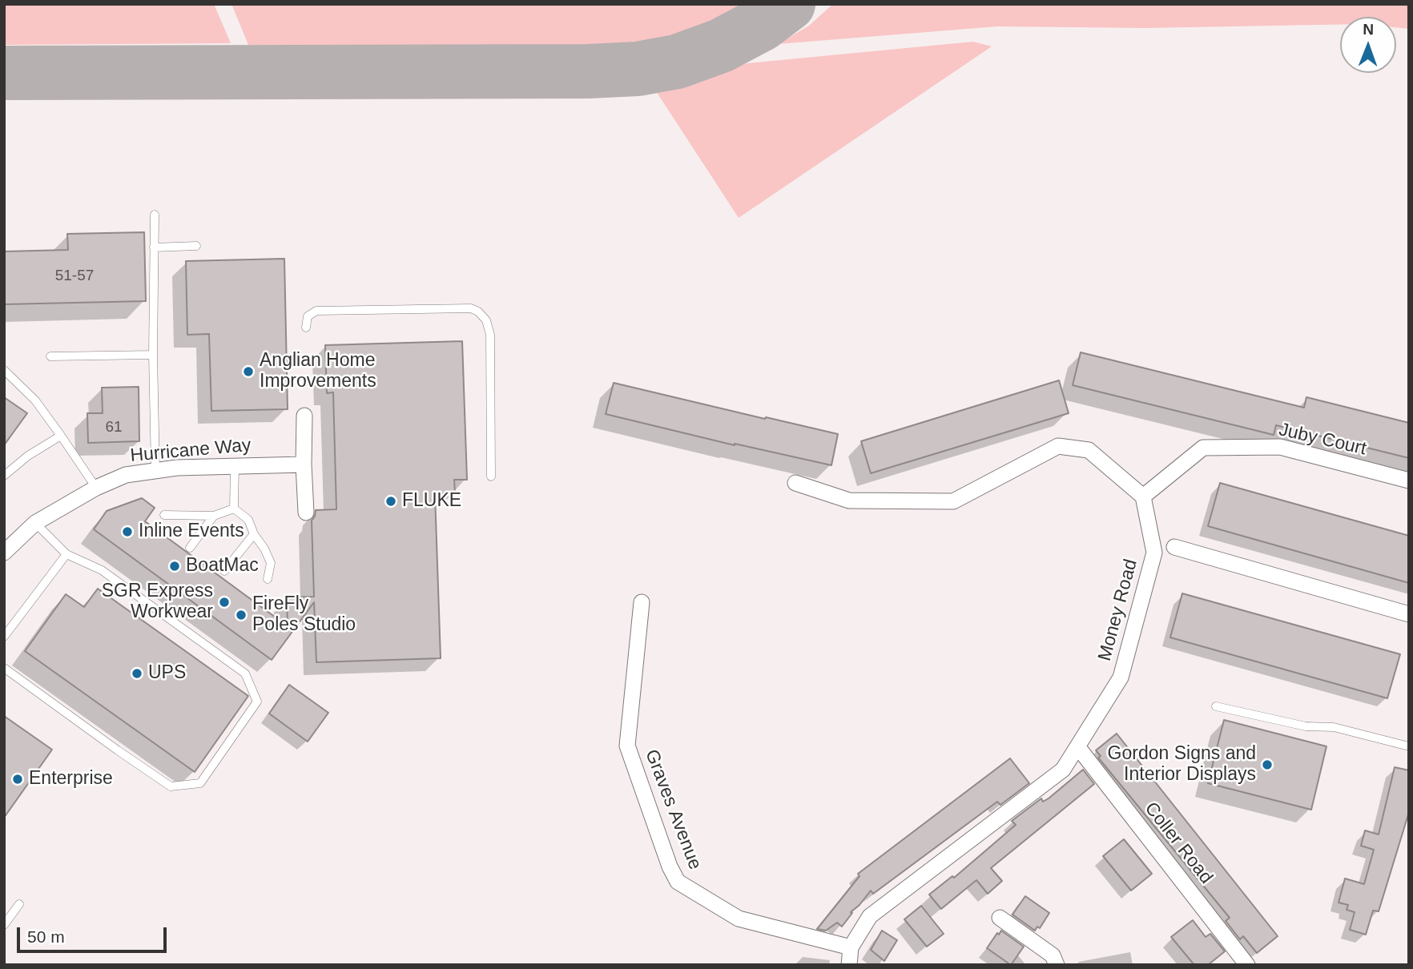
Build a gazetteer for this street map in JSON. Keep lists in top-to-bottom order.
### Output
{
  "streets": {
    "street": [
      "Juby Court",
      "Hurricane Way",
      "Money Road",
      "Graves Avenue",
      "Coller Road"
    ]
  },
  "crossings": [
    ["Juby Court", "Money Road"],
    ["Money Road", "Graves Avenue"],
    ["Money Road", "Coller Road"]
  ],
  "places": [
    "Anglian Home Improvements",
    "FLUKE",
    "Inline Events",
    "BoatMac",
    "SGR Express Workwear",
    "FireFly Poles Studio",
    "UPS",
    "Gordon Signs and Interior Displays",
    "Enterprise"
  ],
  "house_numbers": ["51-57", "61"],
  "scale_bar": "50 m",
  "north": "top"
}
